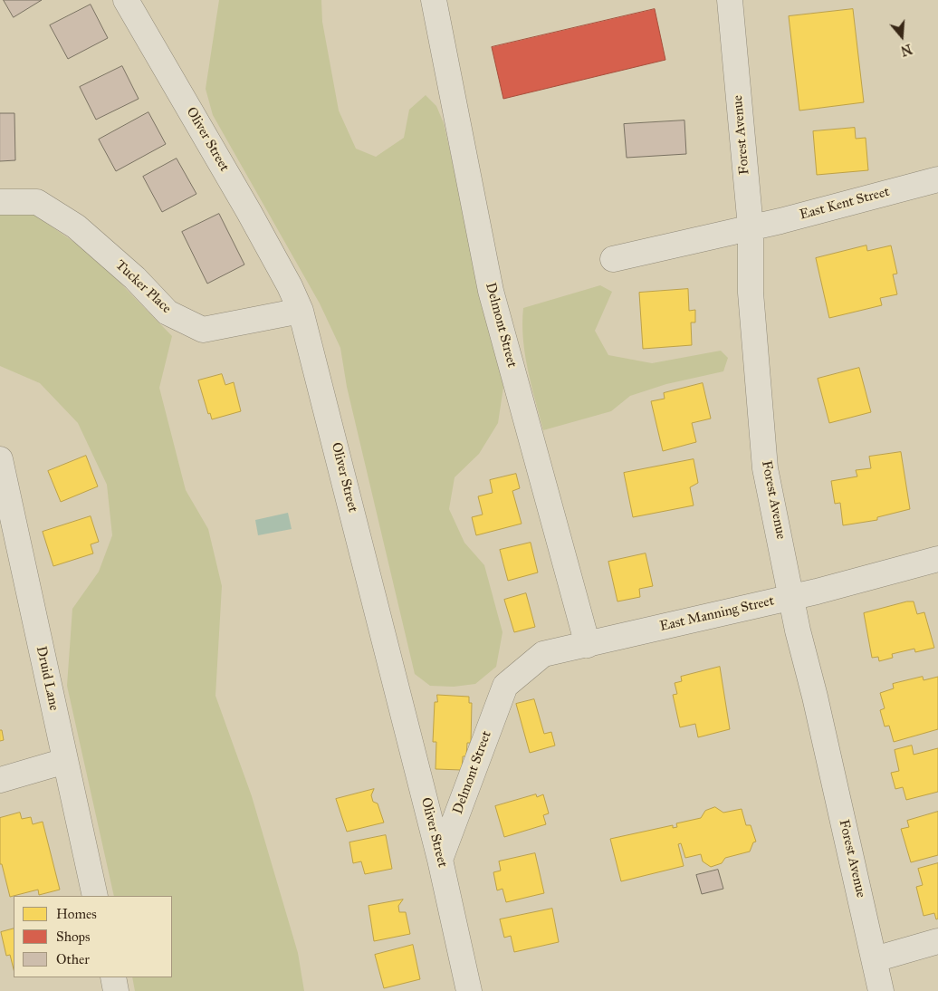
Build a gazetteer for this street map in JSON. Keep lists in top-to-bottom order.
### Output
{
  "streets": {
    "street": [
      "Forest Avenue",
      "Oliver Street",
      "East Kent Street",
      "Tucker Place",
      "Delmont Street",
      "East Manning Street",
      "Druid Lane"
    ]
  },
  "crossings": [
    ["Forest Avenue", "East Kent Street"],
    ["Forest Avenue", "East Manning Street"],
    ["Oliver Street", "Tucker Place"],
    ["Oliver Street", "Delmont Street"],
    ["Delmont Street", "East Manning Street"]
  ],
  "legend": ["Homes", "Shops", "Other"],
  "north": "bottom"
}
